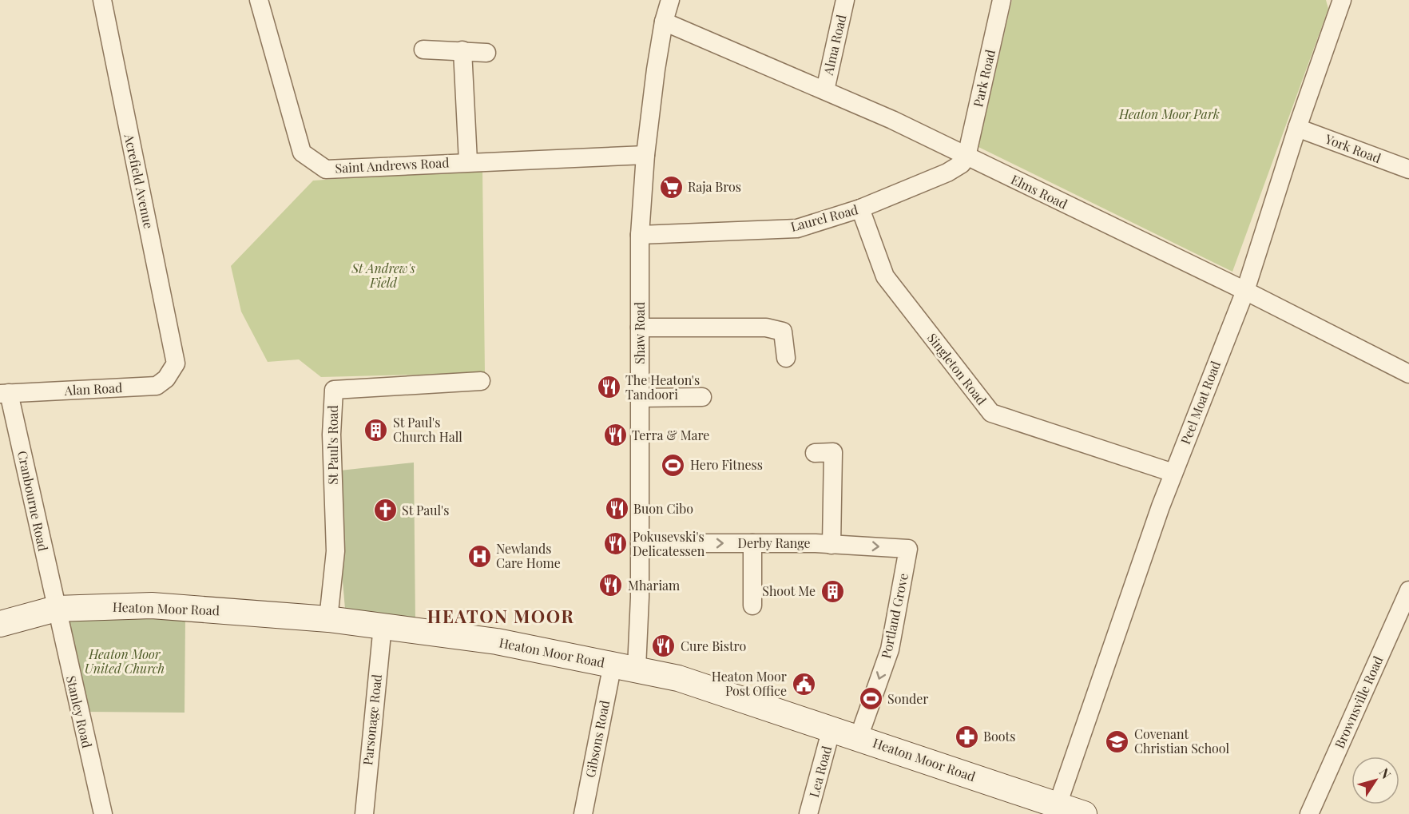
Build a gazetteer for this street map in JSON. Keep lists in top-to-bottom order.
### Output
{
  "streets": {
    "main road": ["Heaton Moor Road"],
    "street": [
      "Alma Road",
      "Park Road",
      "York Road",
      "Saint Andrews Road",
      "Acrefield Avenue",
      "Elms Road",
      "Laurel Road",
      "Shaw Road",
      "Singleton Road",
      "Alan Road",
      "Peel Moat Road",
      "St Paul's Road",
      "Cranbourne Road",
      "Derby Range",
      "Portland Grove",
      "Brownsville Road",
      "Stanley Road",
      "Parsonage Road",
      "Gibsons Road",
      "Lea Road"
    ]
  },
  "crossings": [
    ["Alma Road", "Elms Road"],
    ["Park Road", "Elms Road"],
    ["Park Road", "Laurel Road"],
    ["York Road", "Peel Moat Road"],
    ["Saint Andrews Road", "Shaw Road"],
    ["Acrefield Avenue", "Alan Road"],
    ["Elms Road", "Laurel Road"],
    ["Elms Road", "Shaw Road"],
    ["Elms Road", "Peel Moat Road"],
    ["Laurel Road", "Shaw Road"],
    ["Laurel Road", "Singleton Road"],
    ["Shaw Road", "Derby Range"],
    ["Shaw Road", "Heaton Moor Road"],
    ["Singleton Road", "Peel Moat Road"],
    ["Alan Road", "Cranbourne Road"],
    ["Peel Moat Road", "Heaton Moor Road"],
    ["St Paul's Road", "Heaton Moor Road"],
    ["Cranbourne Road", "Heaton Moor Road"],
    ["Cranbourne Road", "Stanley Road"],
    ["Derby Range", "Portland Grove"],
    ["Heaton Moor Road", "Portland Grove"],
    ["Heaton Moor Road", "Stanley Road"],
    ["Heaton Moor Road", "Parsonage Road"],
    ["Heaton Moor Road", "Gibsons Road"],
    ["Heaton Moor Road", "Lea Road"]
  ],
  "districts": ["HEATON MOOR"],
  "parks": ["Heaton Moor Park", "St Andrew's Field", "Heaton Moor United Church"],
  "places": {
    "supermarket": ["Raja Bros"],
    "restaurant": [
      "The Heaton's Tandoori",
      "Terra & Mare",
      "Buon Cibo",
      "Pokusevski's Delicatessen",
      "Mhariam",
      "Cure Bistro"
    ],
    "building": ["St Paul's Church Hall", "Shoot Me"],
    "sports": ["Hero Fitness", "Sonder"],
    "church": ["St Paul's"],
    "hospital": ["Newlands Care Home"],
    "public building": ["Heaton Moor Post Office"],
    "pharmacy": ["Boots"],
    "school or university": ["Covenant Christian School"]
  },
  "north": "top right"
}
